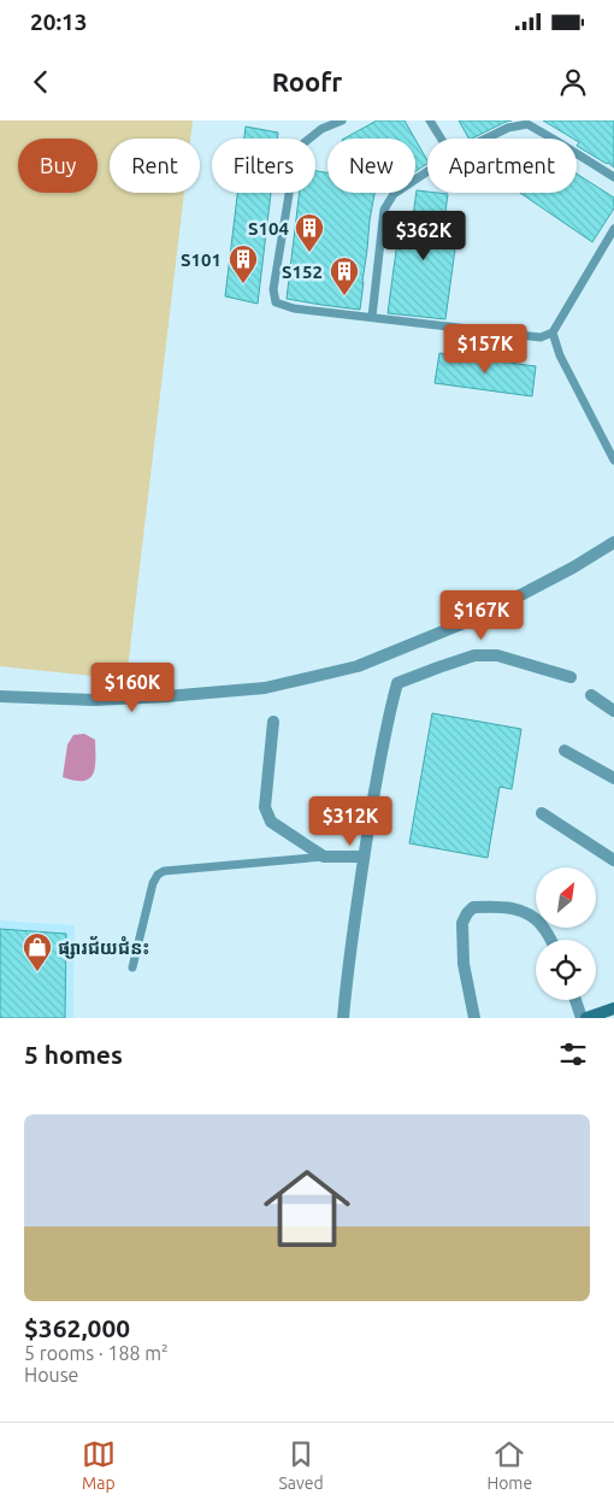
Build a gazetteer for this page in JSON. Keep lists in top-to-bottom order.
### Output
{
  "places": {
    "building": ["S104", "S101", "S152"],
    "shop": ["ផ្សារជ័យជំនះ"]
  },
  "north": "top right",
  "page": {
    "status": "20:13",
    "header": "Roofr",
    "chip": [
      "Buy",
      "Rent",
      "Filters",
      "New",
      "Apartment"
    ],
    "price": [
      "$362K",
      "$157K",
      "$167K",
      "$160K",
      "$312K"
    ],
    "heading": "5 homes",
    "list": [
      {
        "name": "$362,000",
        "note": "5 rooms · 188 m² · House"
      }
    ],
    "tabs": ["Map", "Saved", "Home"]
  }
}
